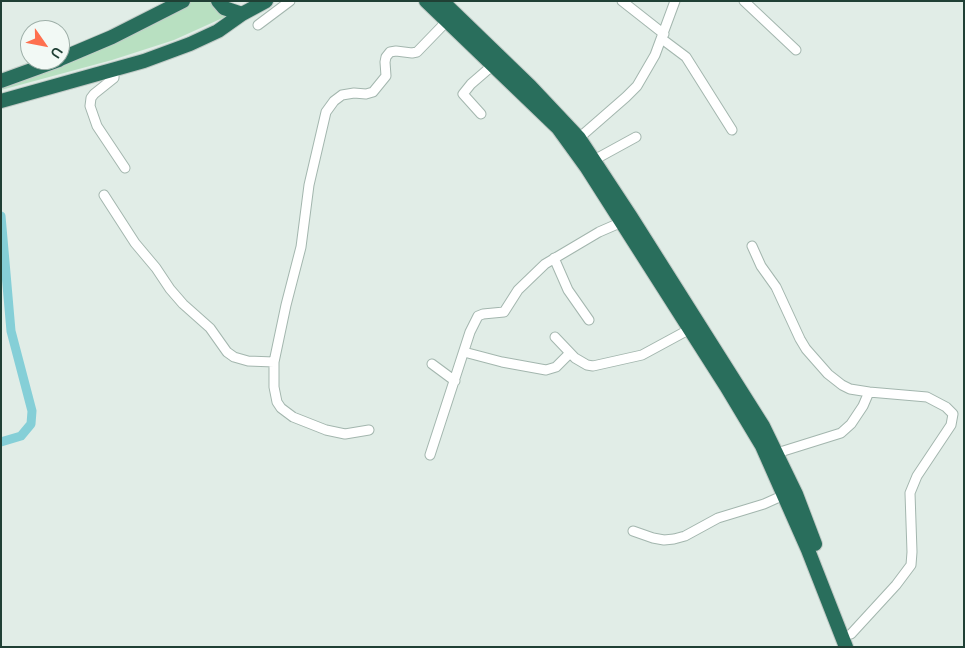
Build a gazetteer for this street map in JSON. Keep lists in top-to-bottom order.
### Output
{
  "north": "bottom right"
}
